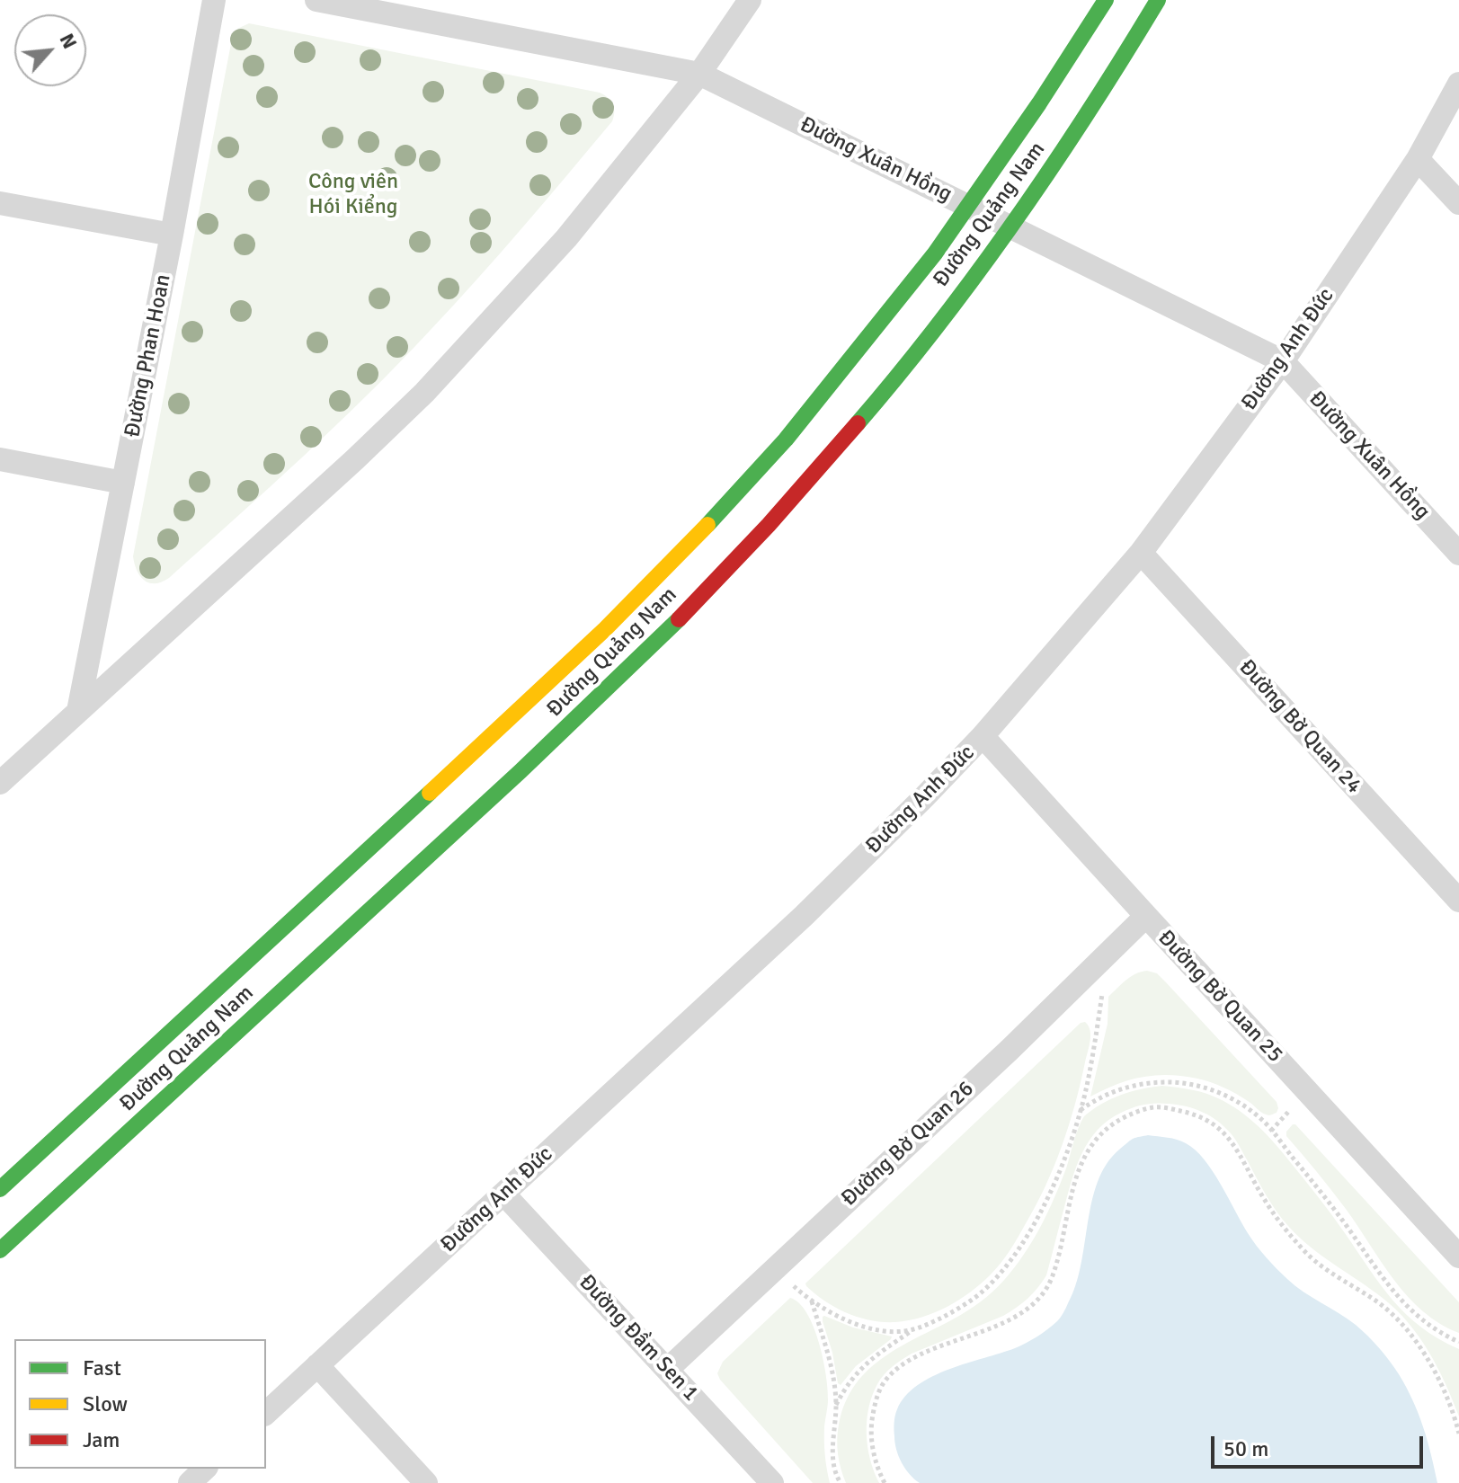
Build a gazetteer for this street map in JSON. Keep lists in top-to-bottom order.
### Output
{
  "streets": {
    "main road": ["Đường Quảng Nam"],
    "street": [
      "Đường Xuân Hồng",
      "Đường Anh Đức",
      "Đường Phan Hoan",
      "Đường Bờ Quan 24",
      "Đường Bờ Quan 25",
      "Đường Bờ Quan 26",
      "Đường Đầm Sen 1"
    ]
  },
  "crossings": [
    ["Đường Xuân Hồng", "Đường Quảng Nam"],
    ["Đường Xuân Hồng", "Đường Anh Đức"],
    ["Đường Anh Đức", "Đường Bờ Quan 24"],
    ["Đường Anh Đức", "Đường Bờ Quan 25"],
    ["Đường Anh Đức", "Đường Đầm Sen 1"],
    ["Đường Bờ Quan 25", "Đường Bờ Quan 26"],
    ["Đường Bờ Quan 26", "Đường Đầm Sen 1"]
  ],
  "parks": ["Công viên Hói Kiểng"],
  "legend": ["Fast", "Slow", "Jam"],
  "scale_bar": "50 m",
  "north": "top right"
}
